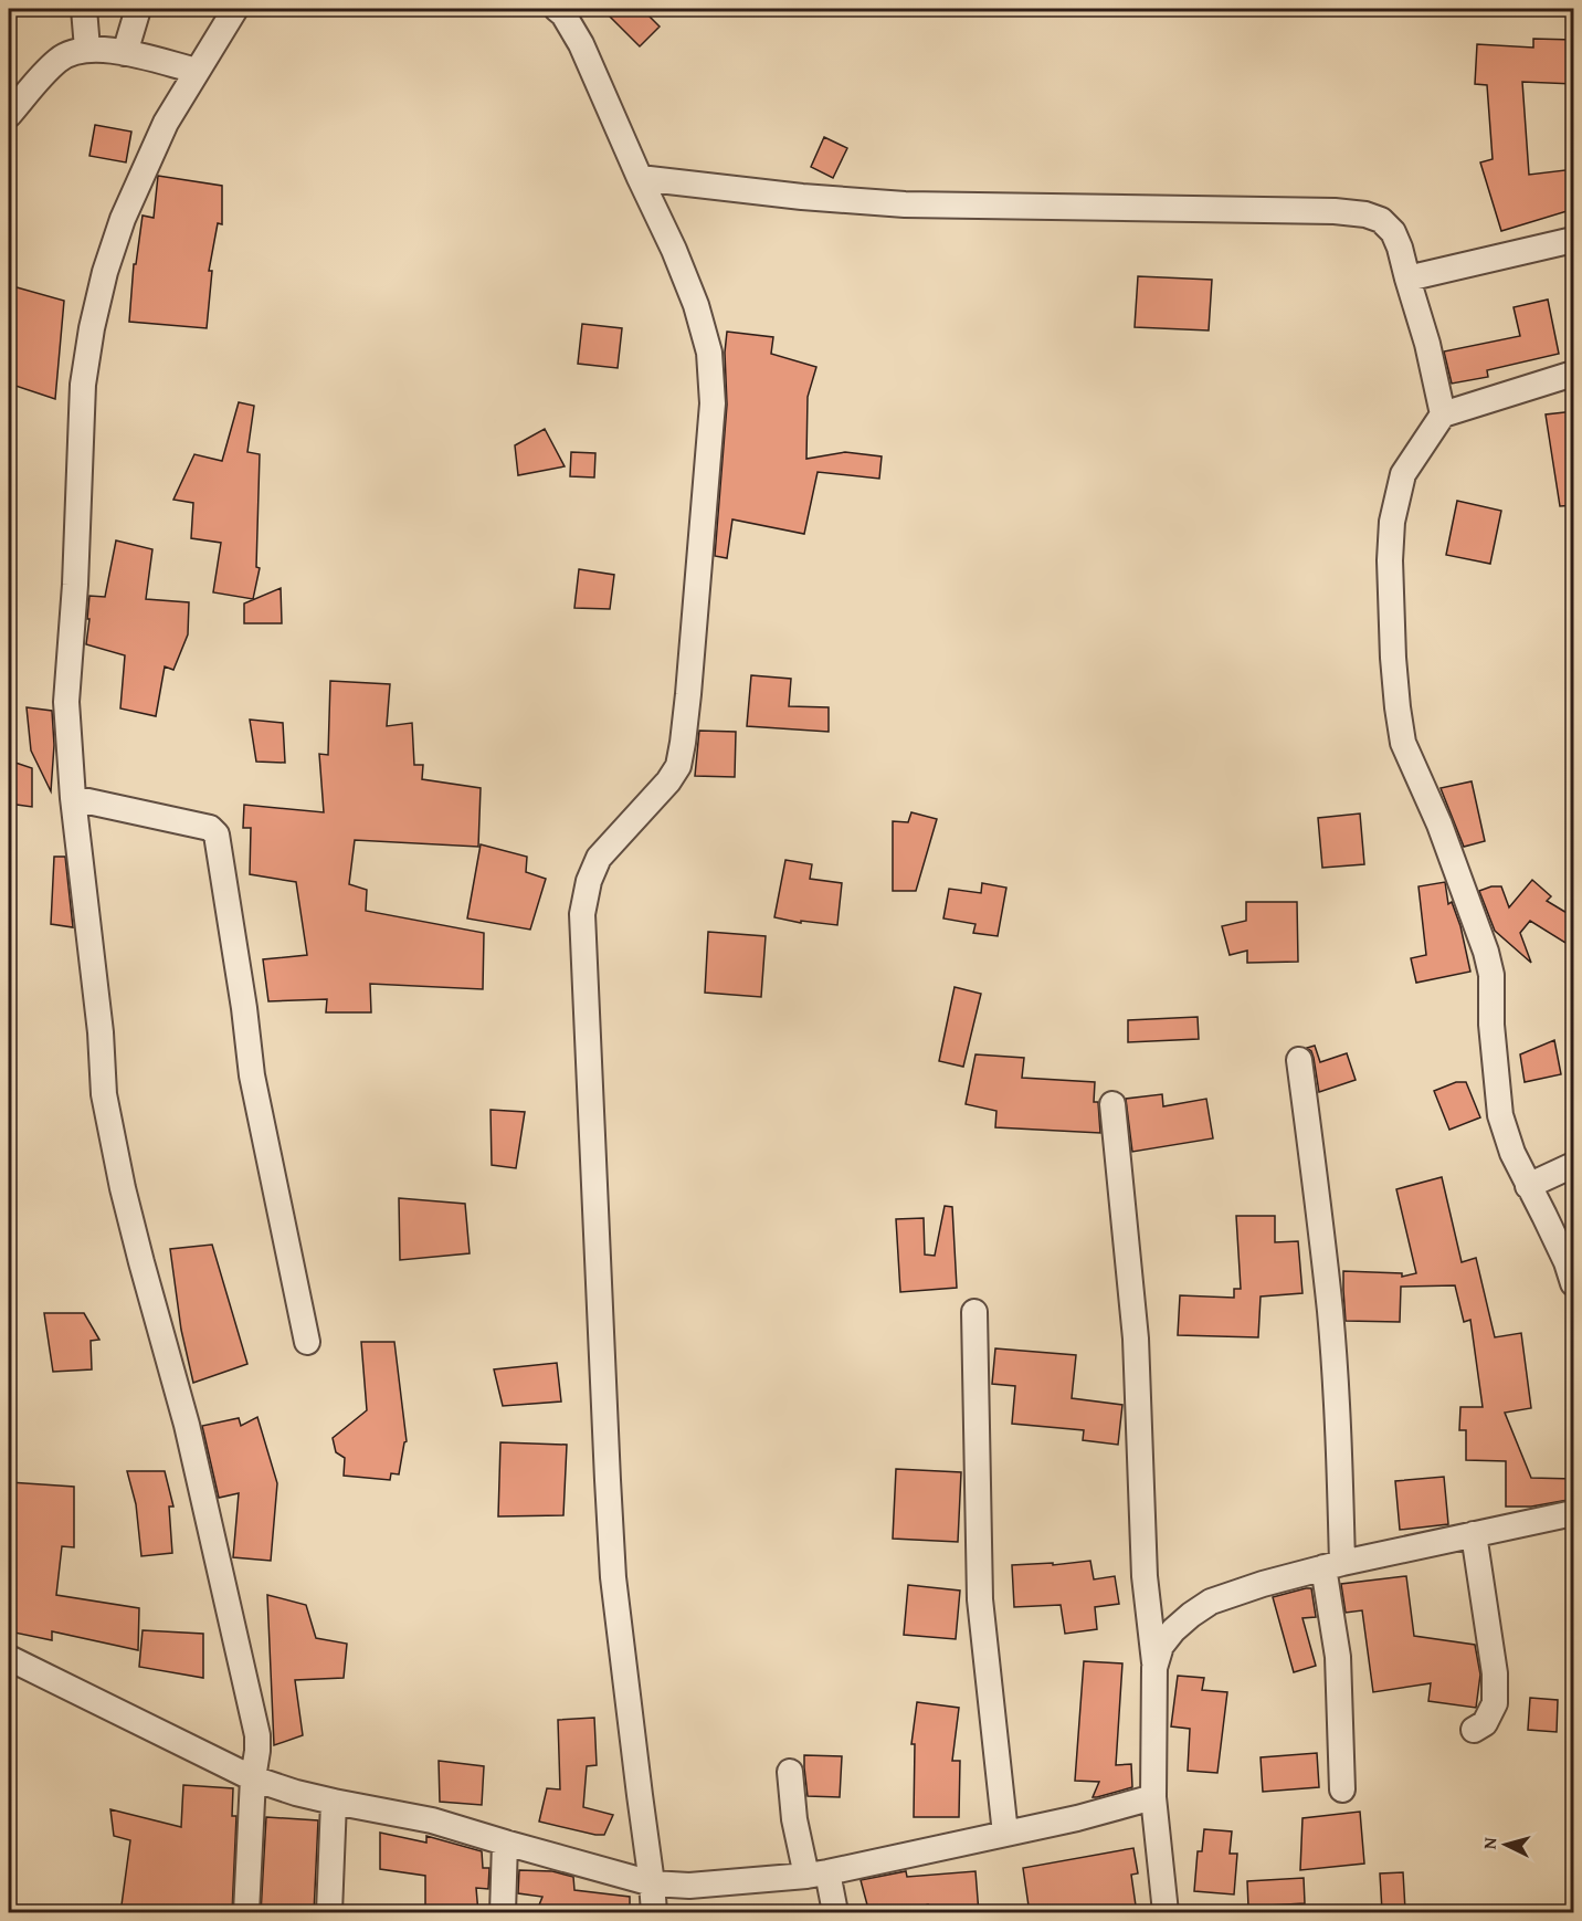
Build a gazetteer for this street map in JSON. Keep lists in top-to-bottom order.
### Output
{
  "north": "left"
}
